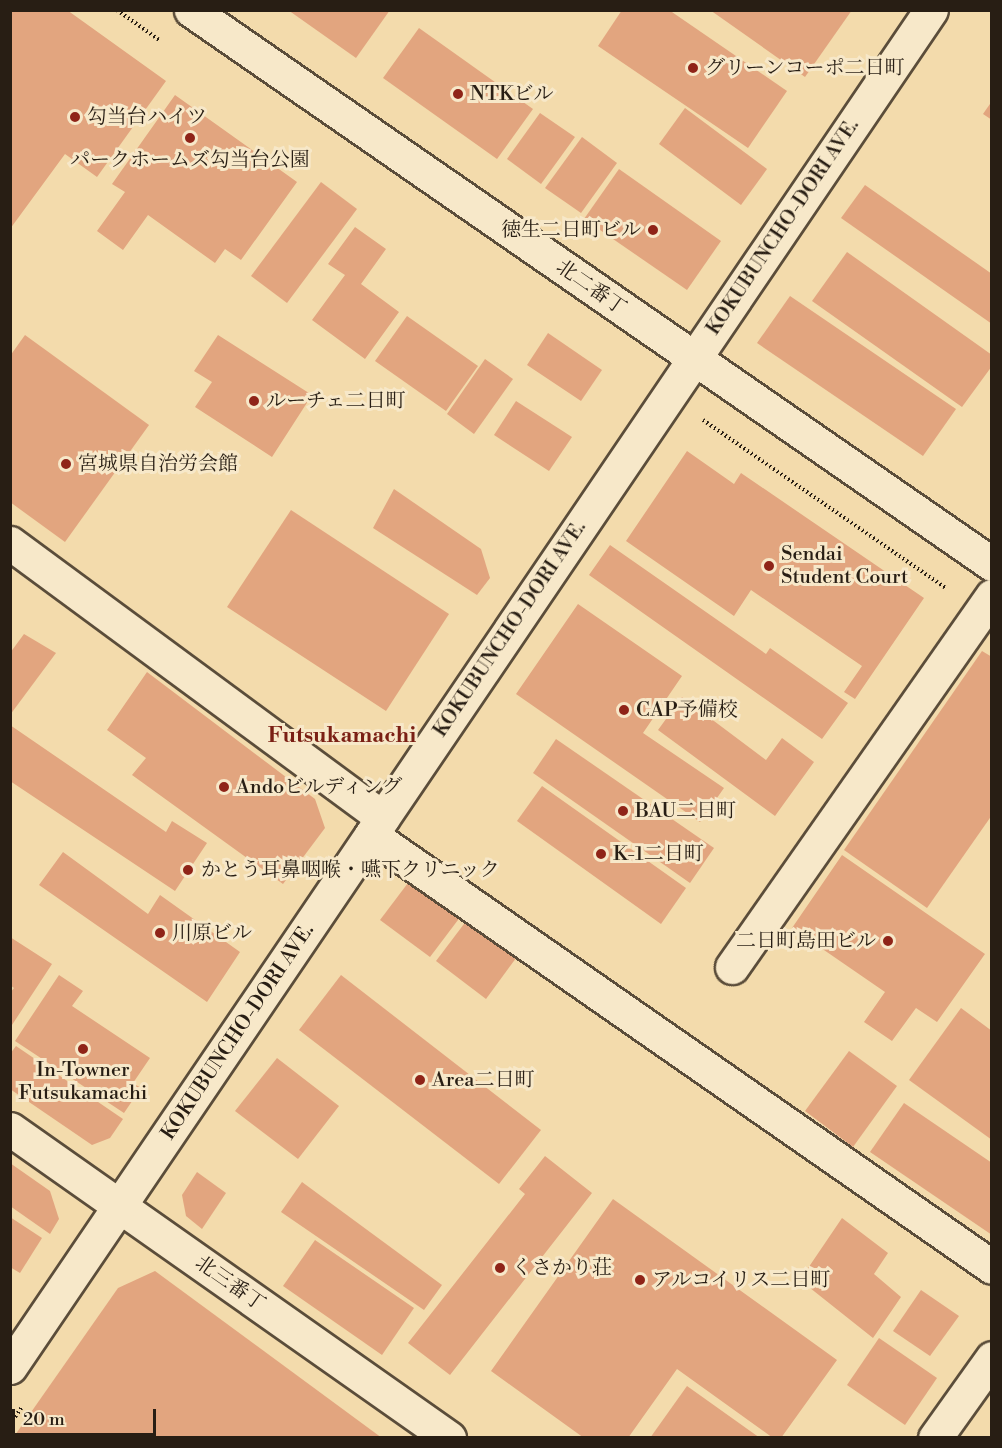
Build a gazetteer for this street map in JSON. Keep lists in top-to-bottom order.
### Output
{
  "streets": {
    "street": ["KOKUBUNCHO-DORI AVE.", "北二番丁", "北三番丁"]
  },
  "crossings": [
    ["KOKUBUNCHO-DORI AVE.", "北二番丁"],
    ["KOKUBUNCHO-DORI AVE.", "北三番丁"]
  ],
  "districts": ["Futsukamachi"],
  "places": [
    "グリーンコーポ二日町",
    "NTKビル",
    "勾当台ハイツ",
    "パークホームズ勾当台公園",
    "徳生二日町ビル",
    "ルーチェ二日町",
    "宮城県自治労会館",
    "Sendai Student Court",
    "CAP予備校",
    "Andoビルディング",
    "BAU二日町",
    "K-1二日町",
    "かとう耳鼻咽喉・嚥下クリニック",
    "川原ビル",
    "二日町島田ビル",
    "In-Towner Futsukamachi",
    "Area二日町",
    "くさかり荘",
    "アルコイリス二日町"
  ],
  "scale_bar": "20 m"
}
